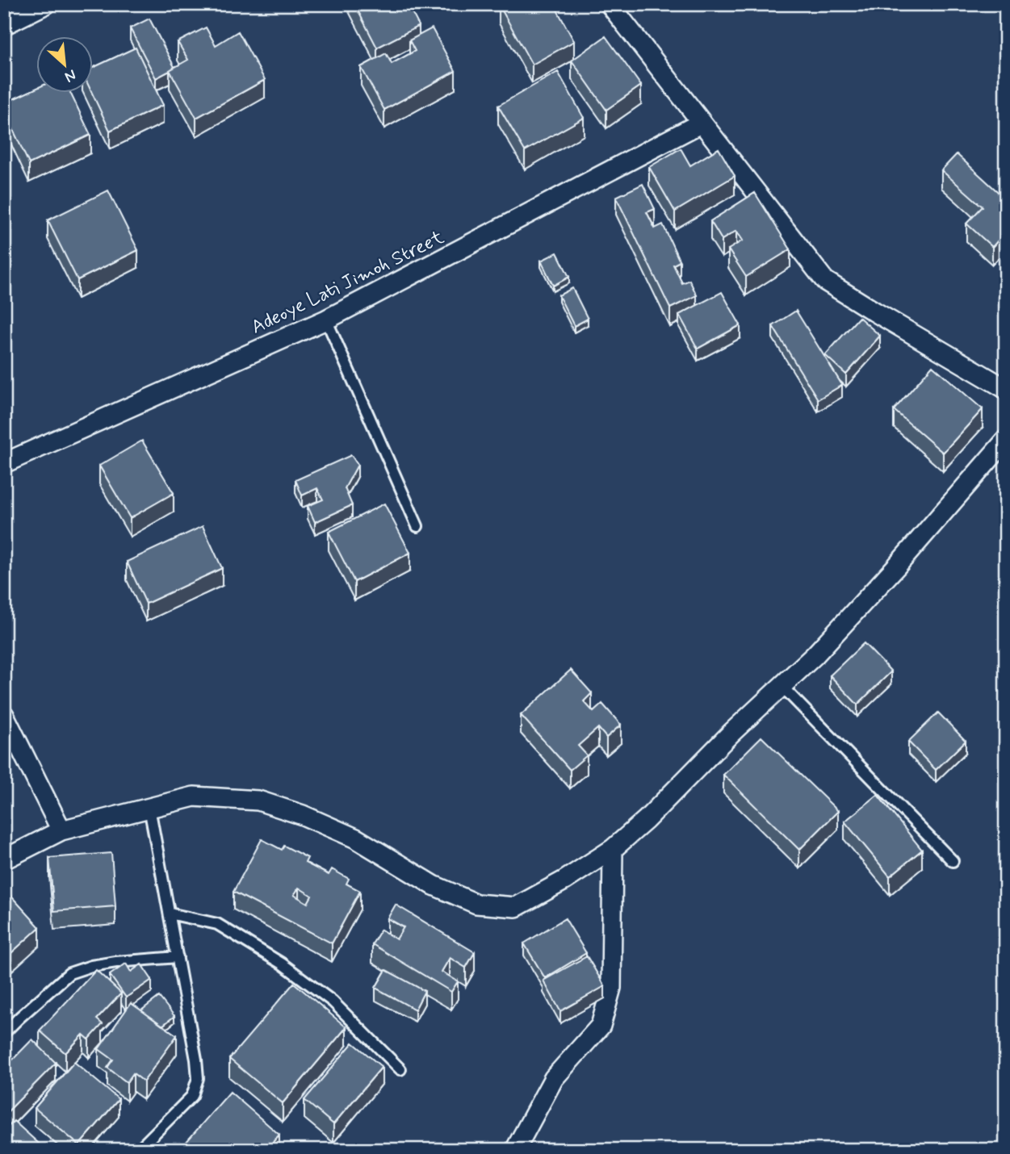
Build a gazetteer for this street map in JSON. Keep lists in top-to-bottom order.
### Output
{
  "streets": {
    "street": ["Adeoye Lati Jimoh Street"]
  },
  "north": "bottom right"
}
